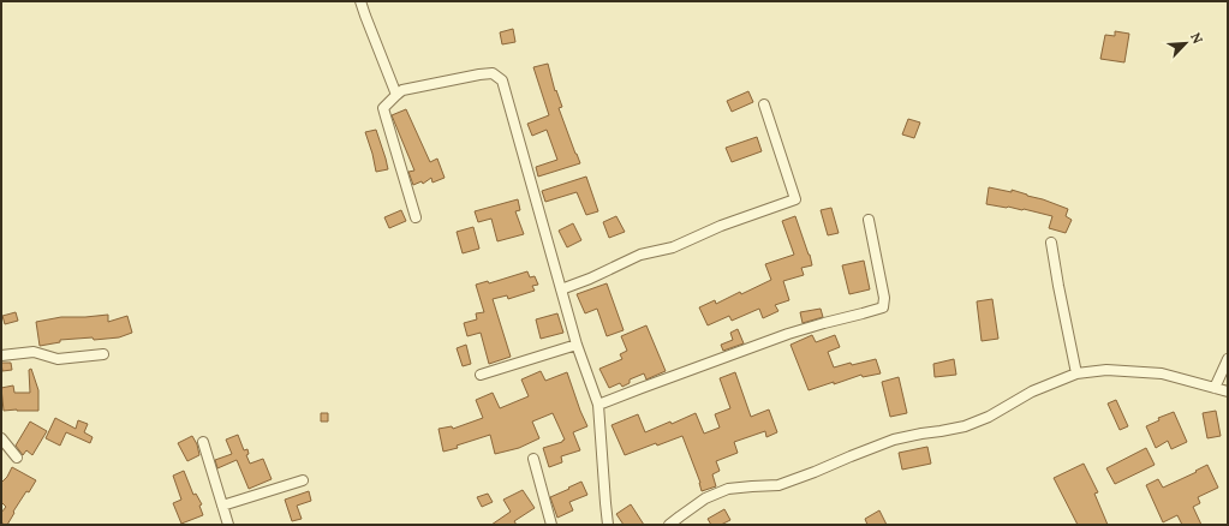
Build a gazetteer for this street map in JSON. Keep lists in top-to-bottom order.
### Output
{
  "north": "top right"
}
